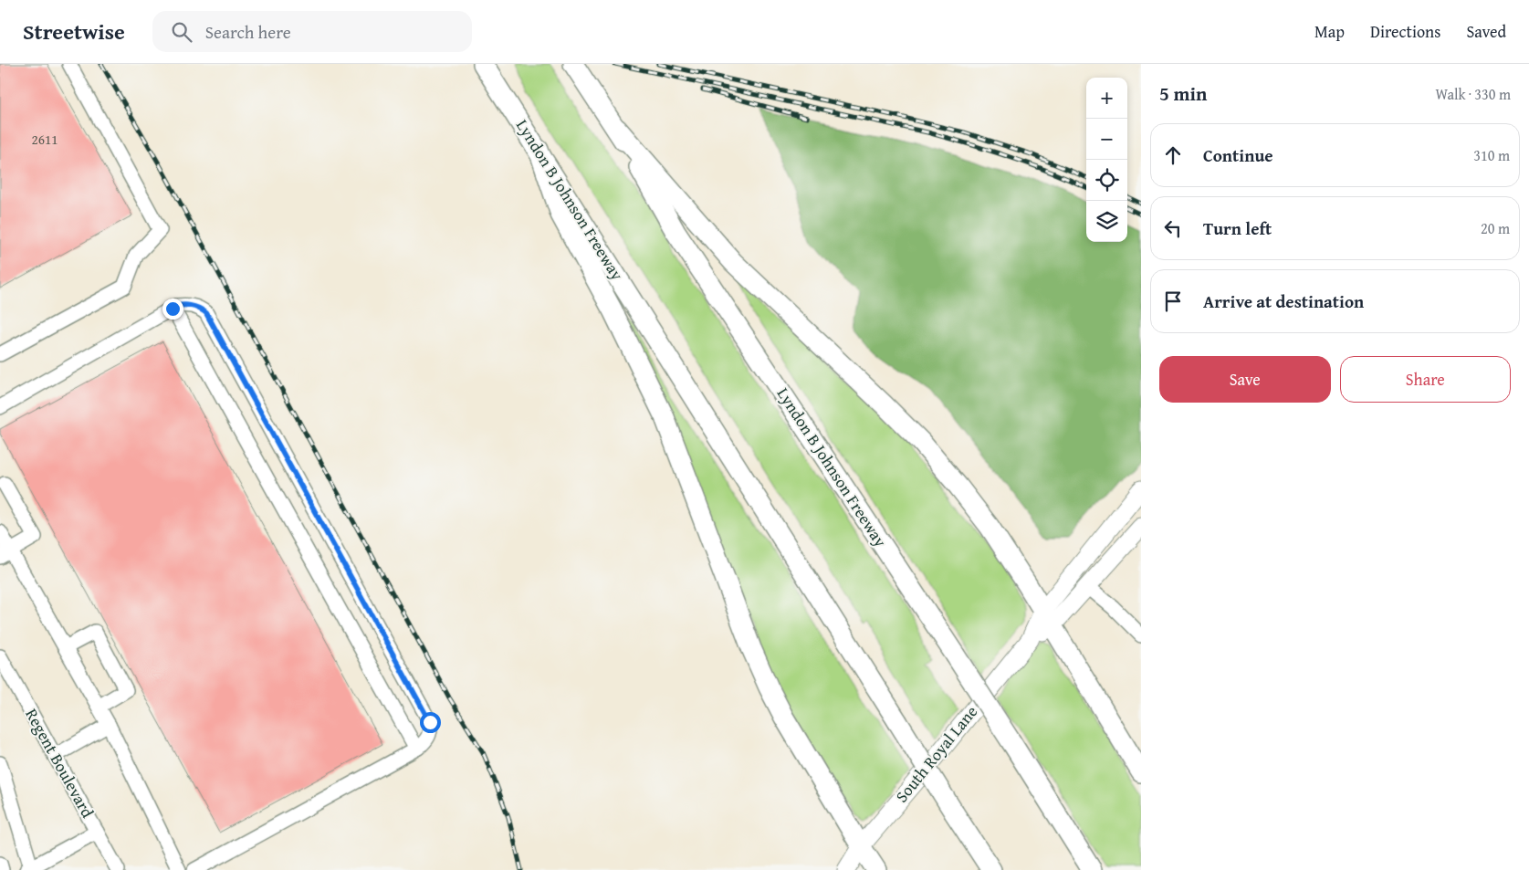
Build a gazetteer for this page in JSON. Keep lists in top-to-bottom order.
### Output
{
  "streets": {
    "highway": ["Lyndon B Johnson Freeway"],
    "main road": ["South Royal Lane"],
    "street": ["Regent Boulevard"]
  },
  "house_numbers": ["2611"],
  "page": {
    "header": "Streetwise",
    "search": "Search here",
    "nav": ["Map", "Directions", "Saved"],
    "heading": ["5 min", "Walk · 330 m"],
    "map_buttons": ["+", "−"],
    "list": [
      ["Continue", "310 m"],
      ["Turn left", "20 m"],
      "Arrive at destination"
    ],
    "buttons": ["Save", "Share"]
  }
}
